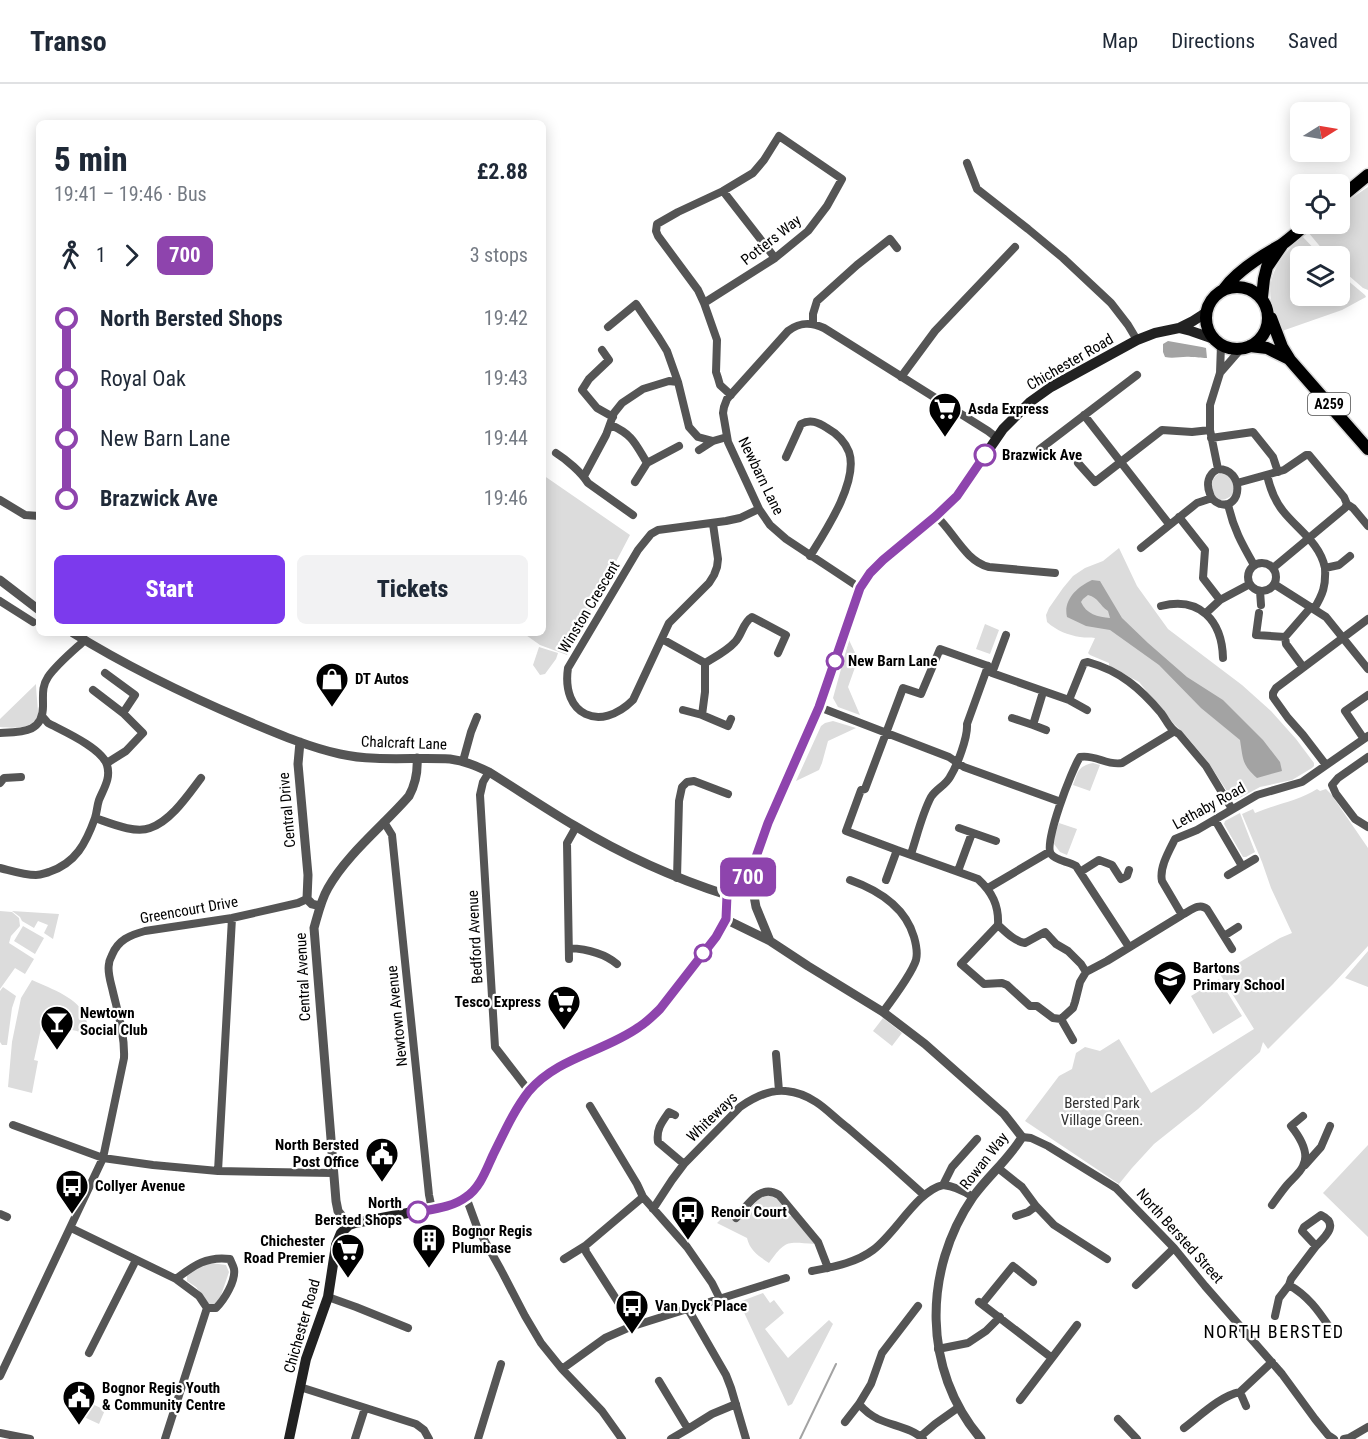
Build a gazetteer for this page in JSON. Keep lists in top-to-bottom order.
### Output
{
  "streets": {
    "highway": ["A259"],
    "main road": ["Chichester Road"],
    "street": [
      "Potters Way",
      "Newbarn Lane",
      "Winston Crescent",
      "Chalcraft Lane",
      "Lethaby Road",
      "Central Drive",
      "Greencourt Drive",
      "Bedford Avenue",
      "Central Avenue",
      "Newtown Avenue",
      "Whiteways",
      "Rowan Way",
      "North Bersted Street"
    ]
  },
  "crossings": [
    ["Chichester Road", "A259"],
    ["Chichester Road", "Newbarn Lane"],
    ["Chichester Road", "Chalcraft Lane"],
    ["Chichester Road", "Central Avenue"],
    ["Newbarn Lane", "Winston Crescent"],
    ["Chalcraft Lane", "Central Drive"],
    ["Chalcraft Lane", "Bedford Avenue"],
    ["Chalcraft Lane", "Central Avenue"],
    ["Central Drive", "Central Avenue"],
    ["Central Avenue", "Newtown Avenue"],
    ["Rowan Way", "North Bersted Street"]
  ],
  "districts": ["NORTH BERSTED"],
  "parks": ["Bersted Park Village Green."],
  "places": {
    "supermarket": ["Asda Express", "Tesco Express", "Chichester Road Premier"],
    "other": ["Brazwick Ave", "New Barn Lane", "North Bersted Shops"],
    "shop": ["DT Autos"],
    "school or university": ["Bartons Primary School"],
    "bar": ["Newtown Social Club"],
    "public building": ["North Bersted Post Office", "Bognor Regis Youth & Community Centre"],
    "bus stop": ["Collyer Avenue", "Renoir Court", "Van Dyck Place"],
    "building": ["Bognor Regis Plumbase"]
  },
  "lines": ["bus line 700"],
  "north": "right",
  "page": {
    "header": "Transo",
    "nav": ["Map", "Directions", "Saved"],
    "on_map": "700",
    "heading": ["5 min", "19:41 – 19:46 · Bus", "£2.88"],
    "legs": ["1", "700", "3 stops"],
    "list": [
      {
        "name": "North Bersted Shops",
        "value": "19:42"
      },
      {
        "name": "Royal Oak",
        "value": "19:43"
      },
      {
        "name": "New Barn Lane",
        "value": "19:44"
      },
      {
        "name": "Brazwick Ave",
        "value": "19:46"
      }
    ],
    "buttons": ["Start", "Tickets"]
  }
}
